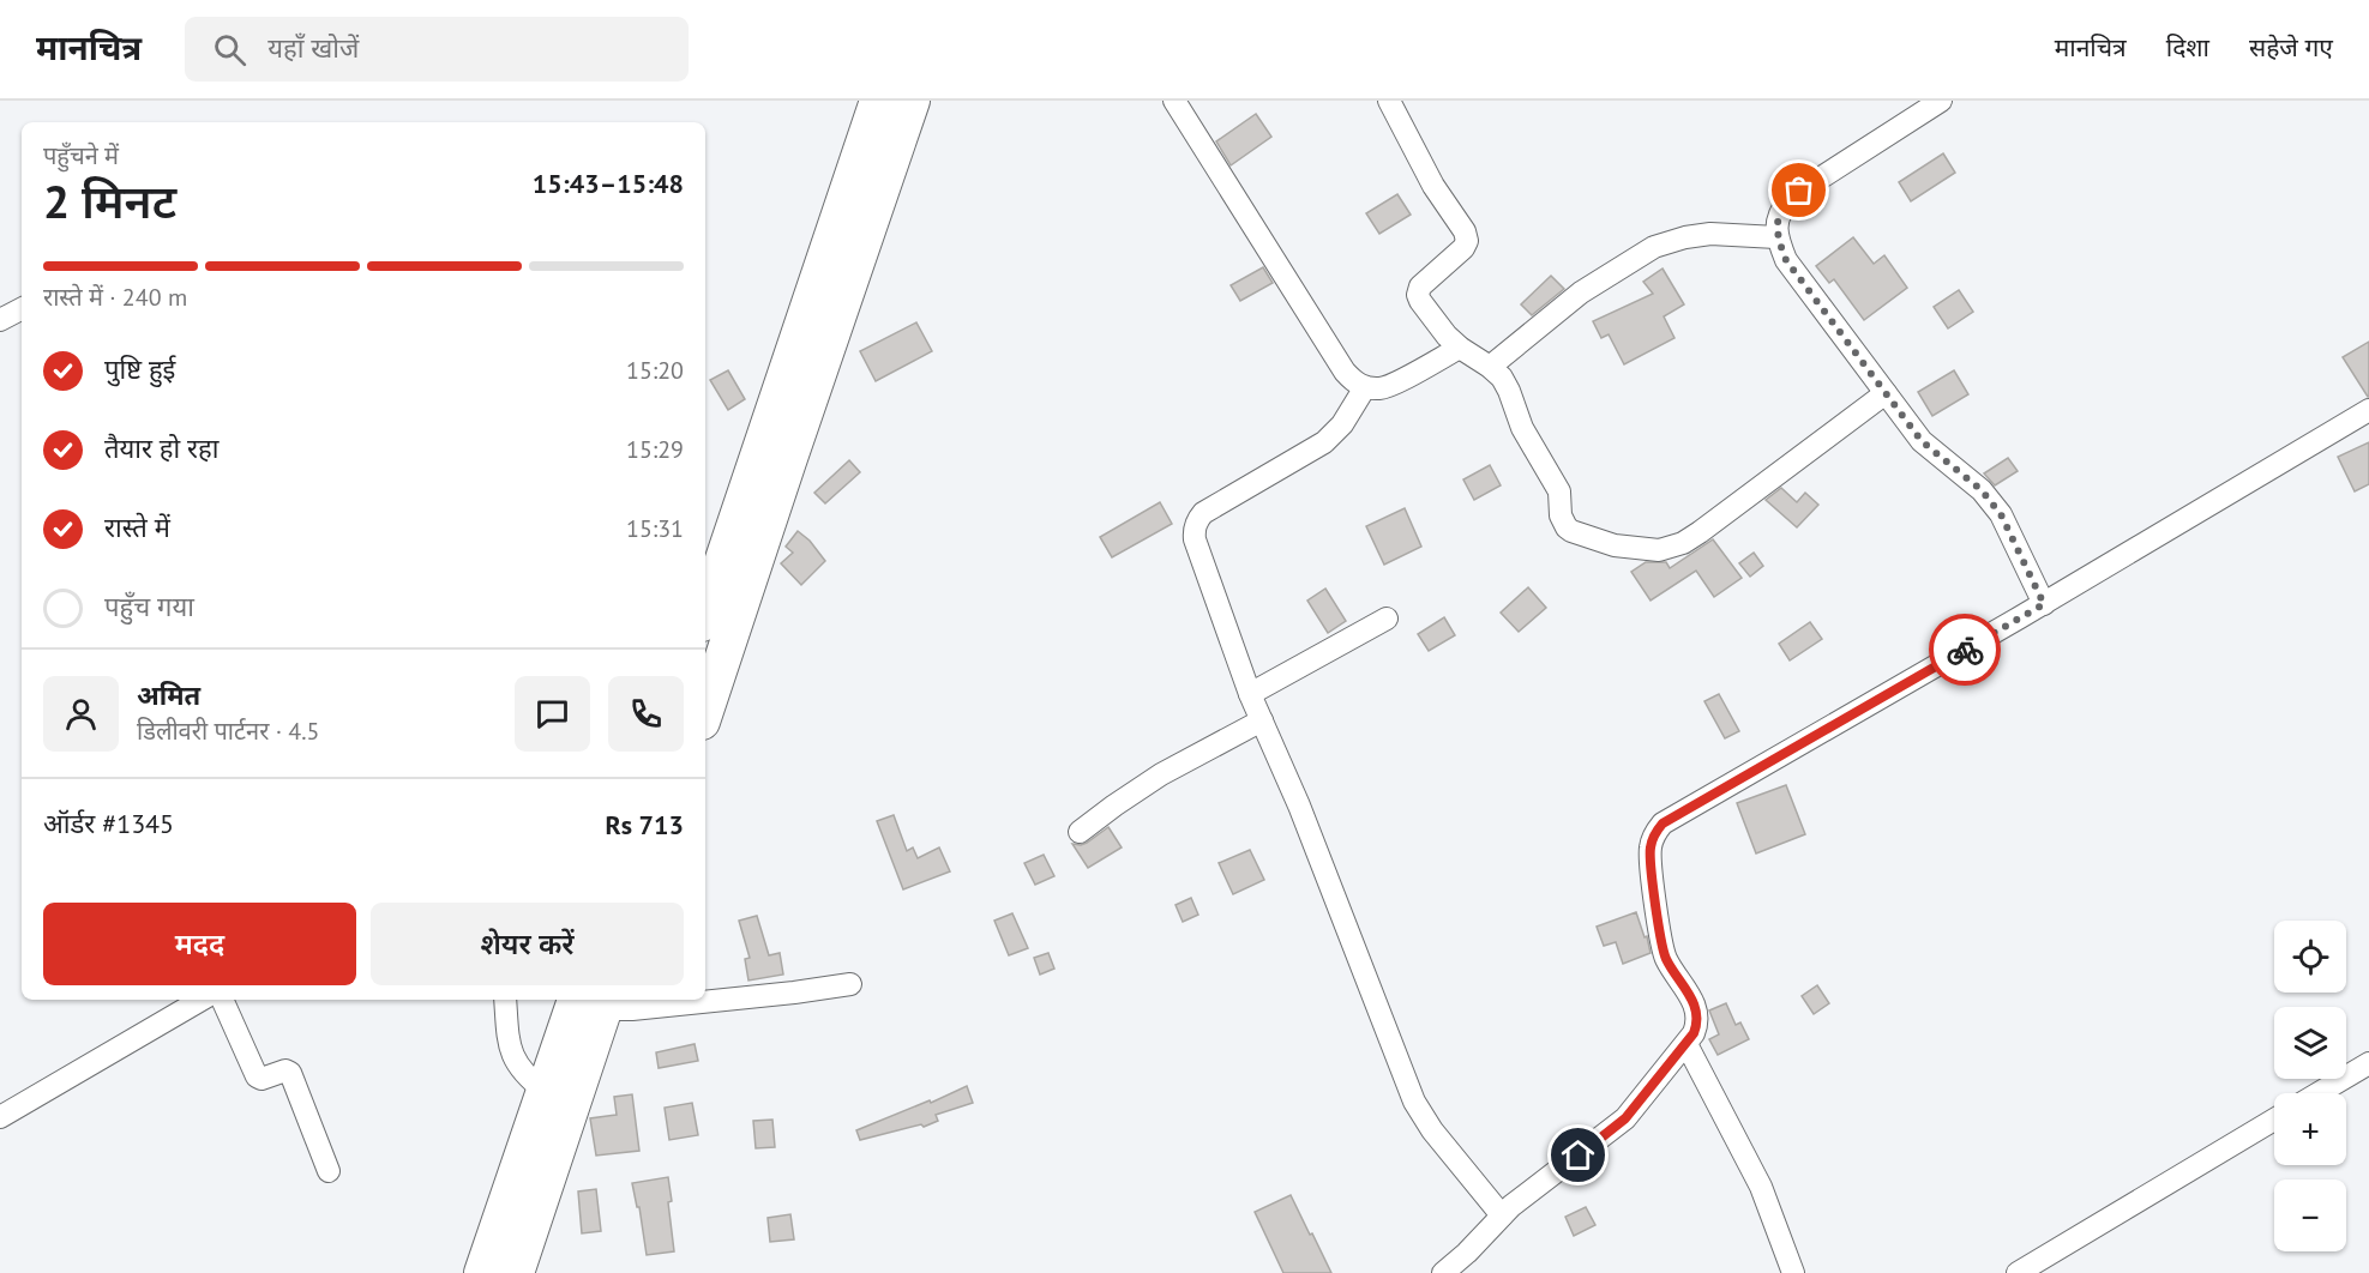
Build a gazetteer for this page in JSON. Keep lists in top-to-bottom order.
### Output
{
  "page": {
    "header": "मानचित्र",
    "search": "यहाँ खोजें",
    "nav": ["मानचित्र", "दिशा", "सहेजे गए"],
    "heading": ["2 मिनट", "पहुँचने में", "15:43–15:48"],
    "panel": [
      "अमित",
      "डिलीवरी पार्टनर · 4.5",
      "ऑर्डर #1345",
      "Rs 713"
    ],
    "bar": "रास्ते में · 240 m",
    "list": [
      ["पुष्टि हुई", "15:20"],
      ["तैयार हो रहा", "15:29"],
      ["रास्ते में", "15:31"],
      "पहुँच गया"
    ],
    "buttons": ["मदद", "शेयर करें"],
    "map_buttons": ["+", "−"]
  }
}
